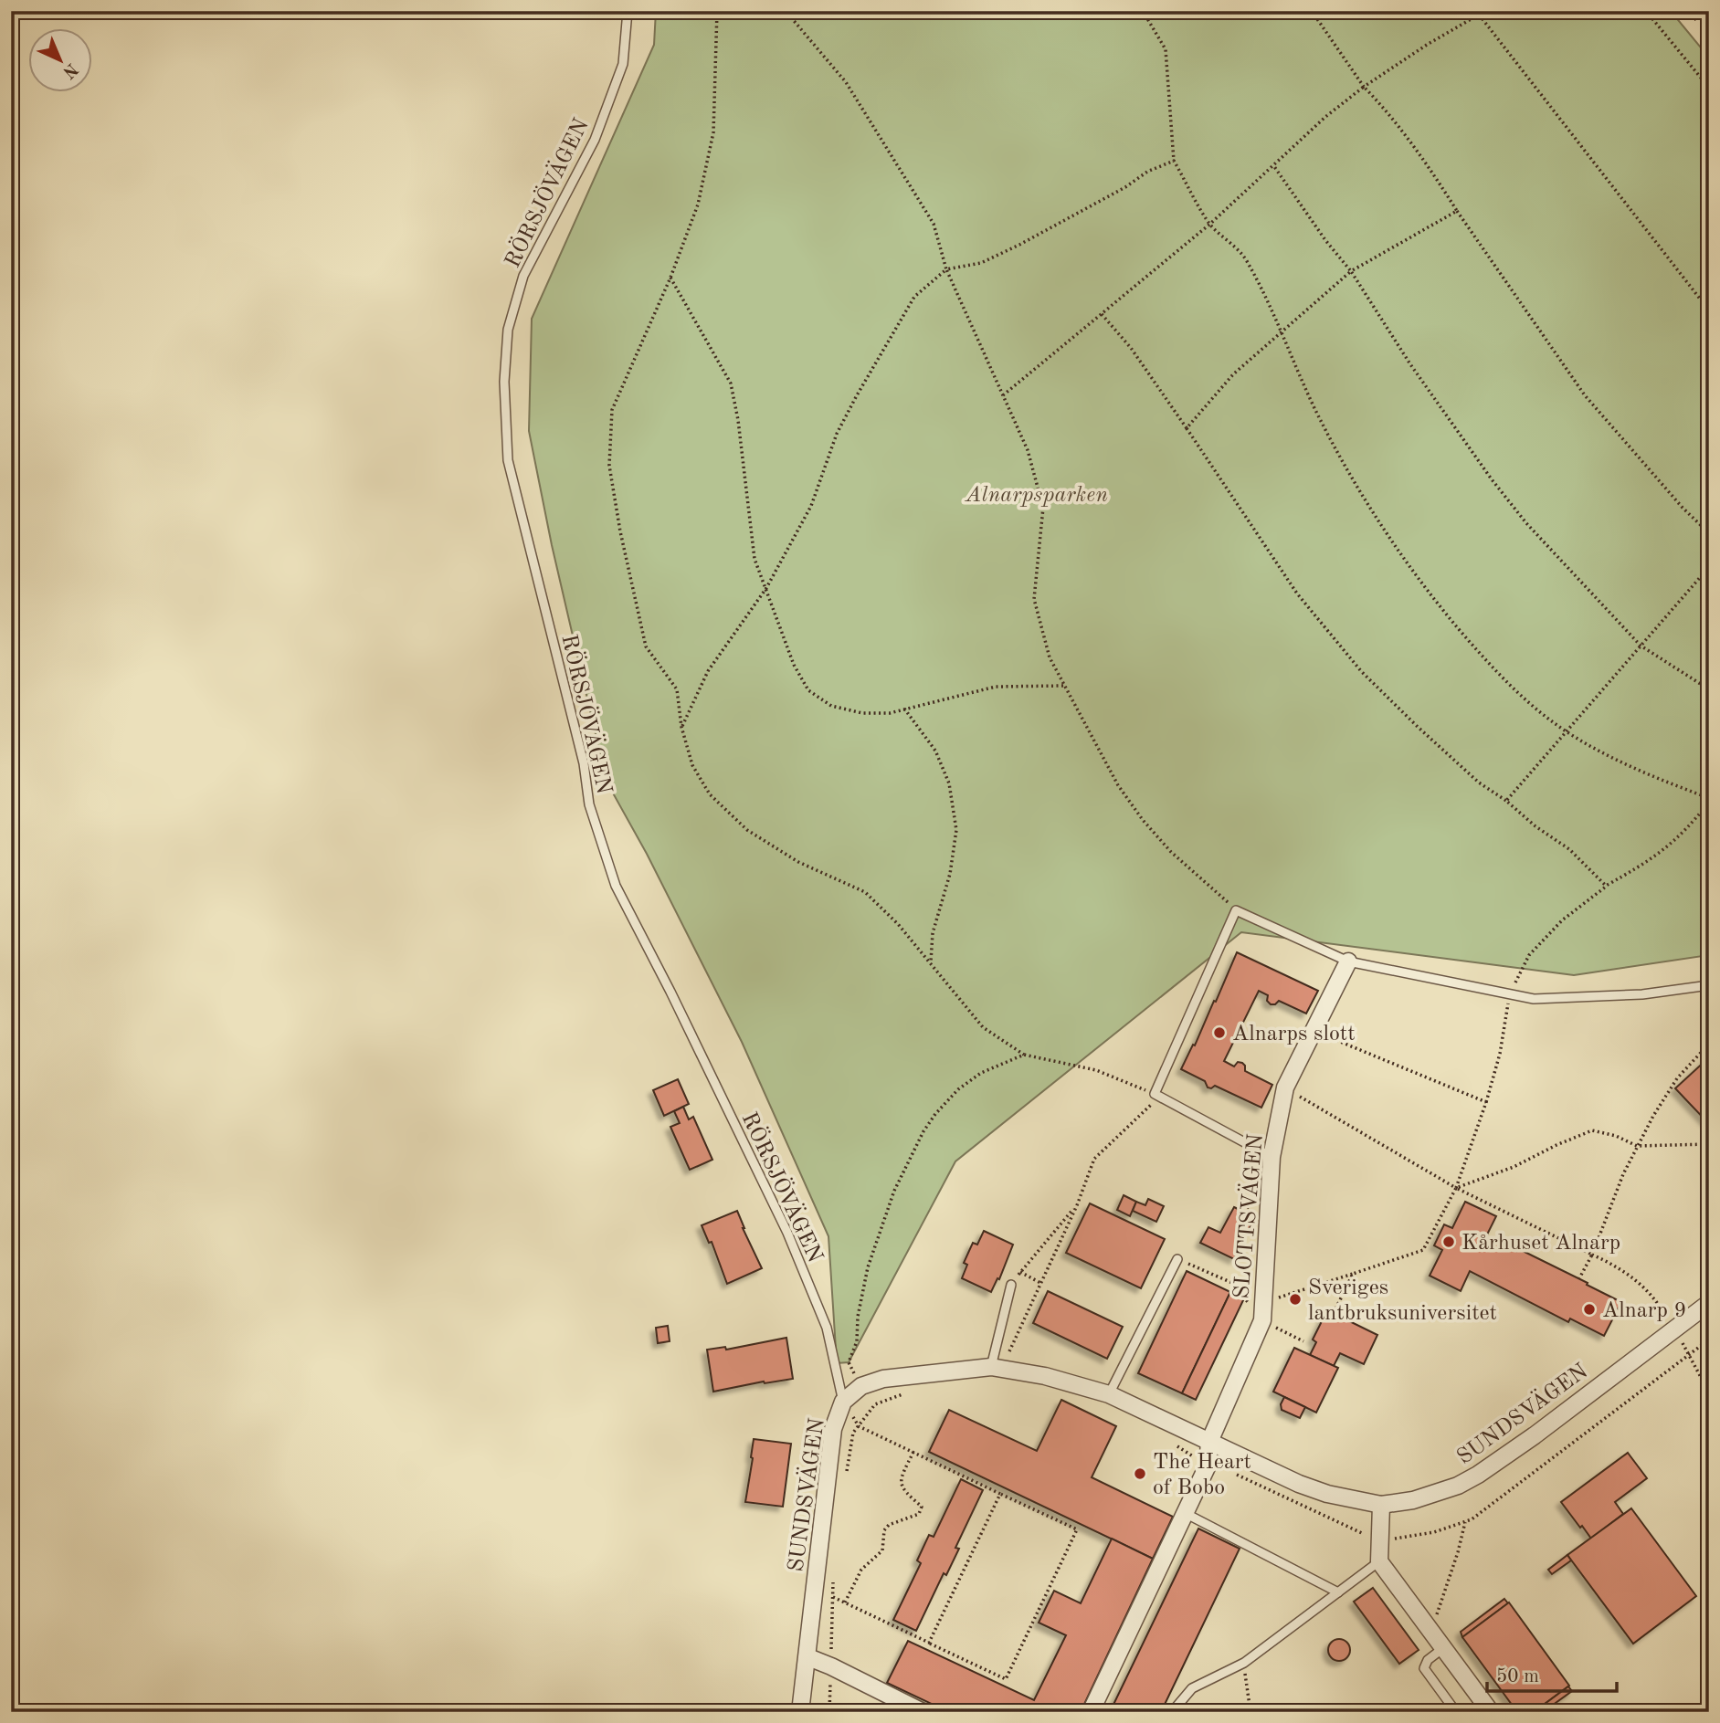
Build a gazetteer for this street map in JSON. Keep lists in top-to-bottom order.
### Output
{
  "streets": {
    "street": ["SLOTTSVÄGEN", "SUNDSVÄGEN"],
    "lane": ["RÖRSJÖVÄGEN"]
  },
  "crossings": [
    ["RÖRSJÖVÄGEN", "SUNDSVÄGEN"],
    ["SLOTTSVÄGEN", "SUNDSVÄGEN"]
  ],
  "parks": ["Alnarpsparken"],
  "places": [
    "Alnarps slott",
    "Kårhuset Alnarp",
    "Sveriges lantbruksuniversitet",
    "Alnarp 9",
    "The Heart of Bobo"
  ],
  "scale_bar": "50 m",
  "north": "bottom right"
}
